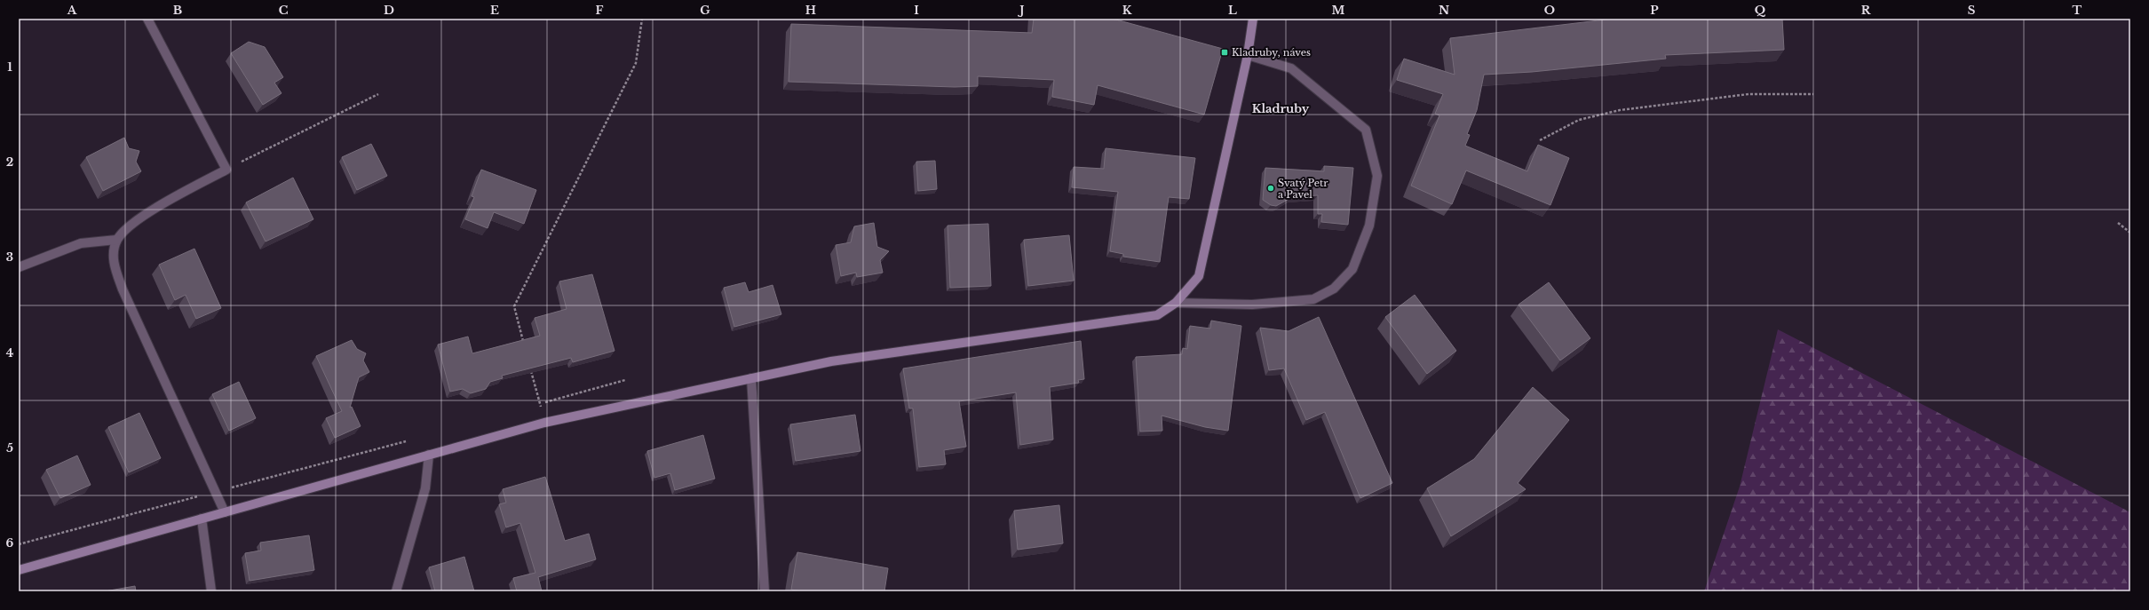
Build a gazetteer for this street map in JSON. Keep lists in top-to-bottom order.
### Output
{
  "districts": ["Kladruby"],
  "places": {
    "transit": ["Kladruby, náves"],
    "other": ["Svatý Petr a Pavel"]
  },
  "grid": {
    "columns": [
      "A",
      "B",
      "C",
      "D",
      "E",
      "F",
      "G",
      "H",
      "I",
      "J",
      "K",
      "L",
      "M",
      "N",
      "O",
      "P",
      "Q",
      "R",
      "S",
      "T"
    ],
    "rows": [
      "1",
      "2",
      "3",
      "4",
      "5",
      "6"
    ]
  }
}
